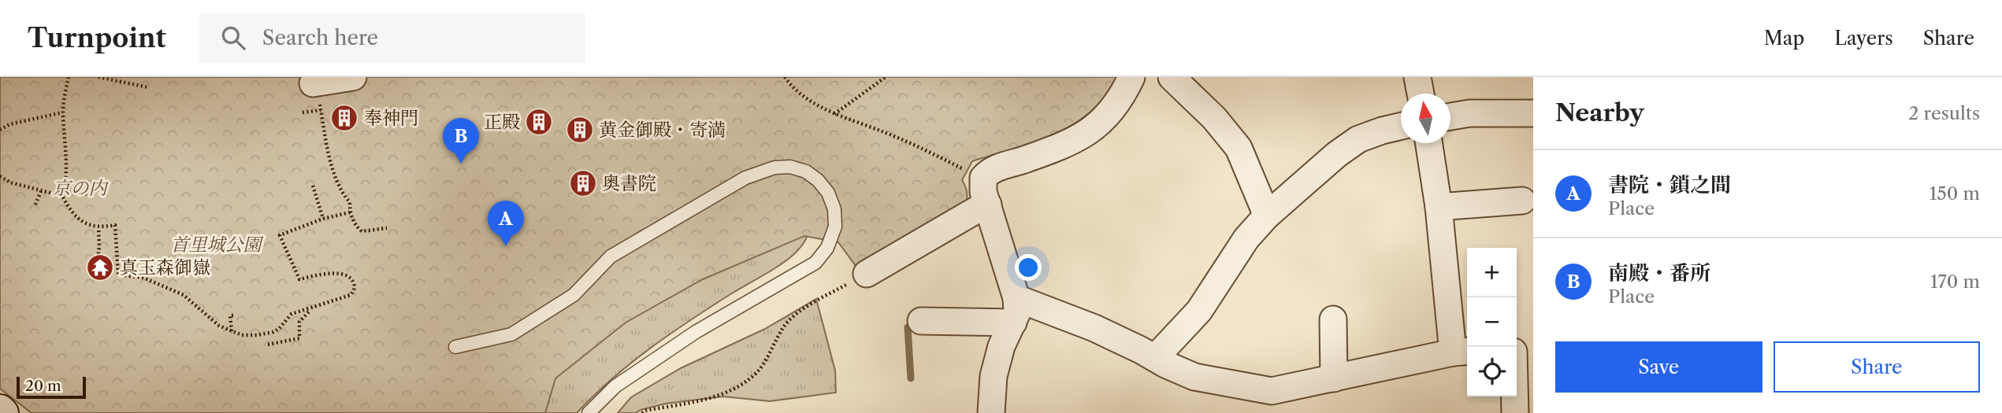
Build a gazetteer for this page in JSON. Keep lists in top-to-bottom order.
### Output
{
  "parks": ["京の内", "首里城公園"],
  "places": {
    "building": [
      "奉神門",
      "正殿",
      "黄金御殿・寄満",
      "奥書院"
    ],
    "temple": ["真玉森御嶽"]
  },
  "scale_bar": "20 m",
  "north": "top",
  "page": {
    "header": "Turnpoint",
    "search": "Search here",
    "nav": ["Map", "Layers", "Share"],
    "heading": ["Nearby", "2 results"],
    "pins": ["B", "A"],
    "list": [
      {
        "mark": "A",
        "name": "書院・鎖之間",
        "note": "Place",
        "value": "150 m"
      },
      {
        "mark": "B",
        "name": "南殿・番所",
        "note": "Place",
        "value": "170 m"
      }
    ],
    "map_buttons": ["+", "−"],
    "buttons": ["Save", "Share"],
    "scale": "20 m"
  }
}
